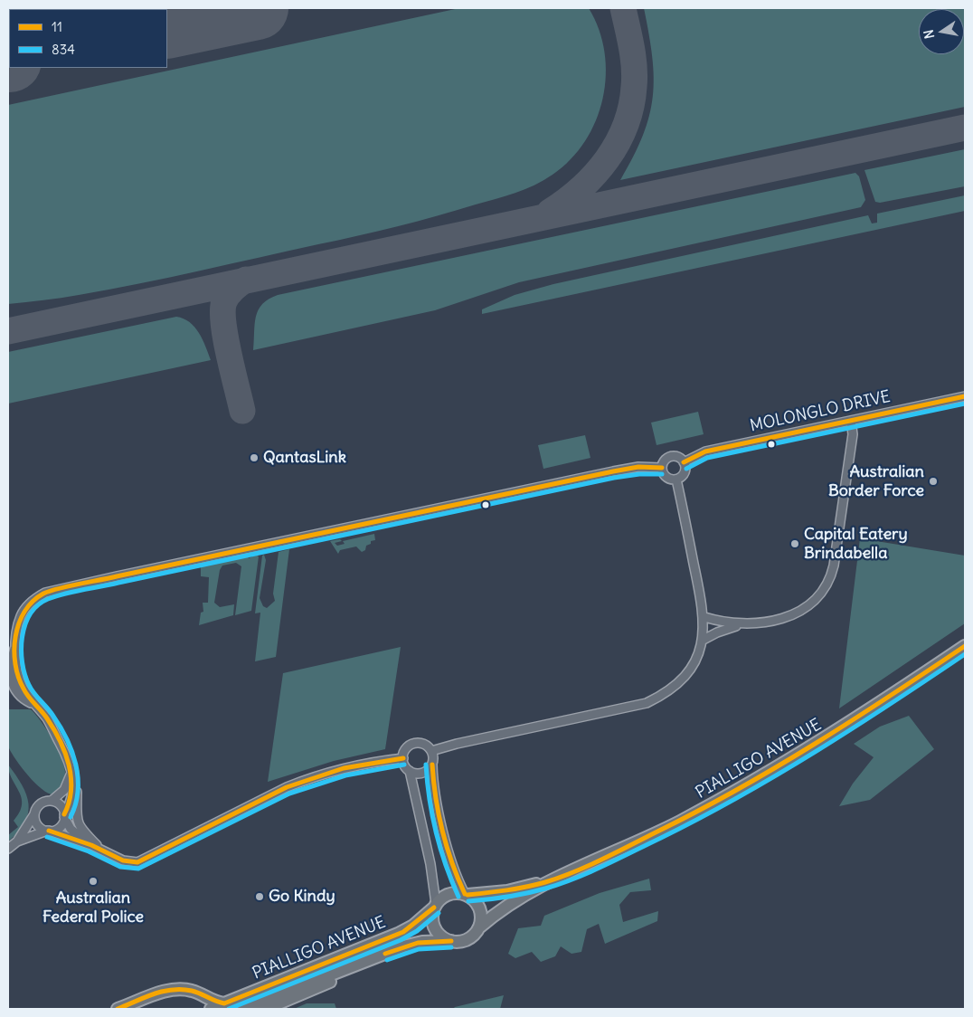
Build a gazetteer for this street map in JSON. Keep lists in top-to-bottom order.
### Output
{
  "streets": {
    "main road": ["PIALLIGO AVENUE"],
    "street": ["MOLONGLO DRIVE"]
  },
  "places": [
    "QantasLink",
    "Australian Border Force",
    "Capital Eatery Brindabella",
    "Australian Federal Police",
    "Go Kindy"
  ],
  "lines": ["transit line 11", "transit line 834"],
  "legend": ["11", "834"],
  "north": "left"
}
